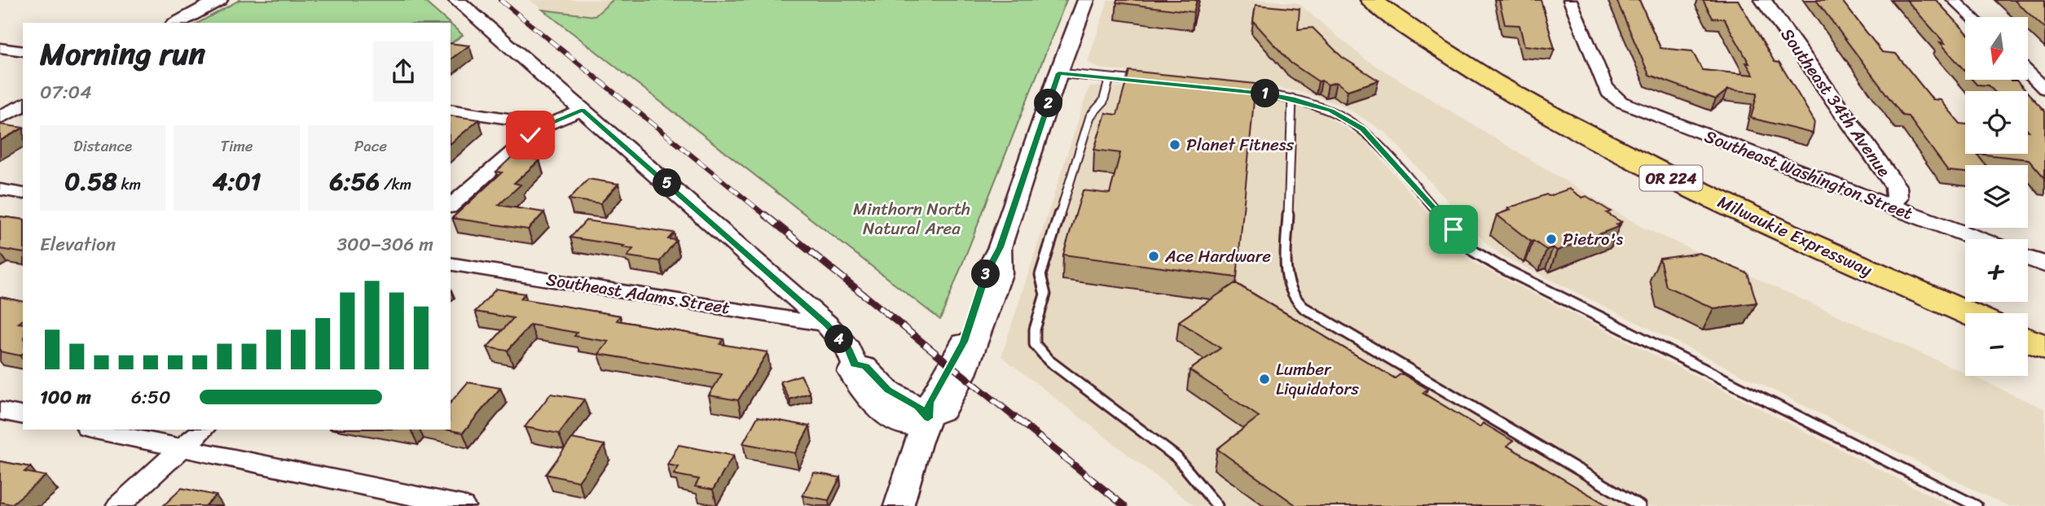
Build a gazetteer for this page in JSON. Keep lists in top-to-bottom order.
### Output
{
  "streets": {
    "highway": ["OR 224", "Milwaukie Expressway"],
    "street": ["Southeast 34th Avenue", "Southeast Washington Street", "Southeast Adams Street"]
  },
  "crossings": [
    ["Southeast 34th Avenue", "Southeast Washington Street"]
  ],
  "parks": ["Minthorn North Natural Area"],
  "places": [
    "Planet Fitness",
    "Pietro's",
    "Ace Hardware",
    "Lumber Liquidators"
  ],
  "north": "bottom",
  "page": {
    "map_buttons": ["+", "−"],
    "heading": ["Morning run", "07:04"],
    "pins": [
      "1",
      "2",
      "5",
      "3",
      "4"
    ],
    "stats": [
      ["Distance", "0.58 km"],
      ["Time", "4:01"],
      ["Pace", "6:56 /km"]
    ],
    "chart": ["Elevation", "300–306 m"],
    "list": [
      {
        "name": "100 m",
        "note": "6:50"
      }
    ]
  }
}
